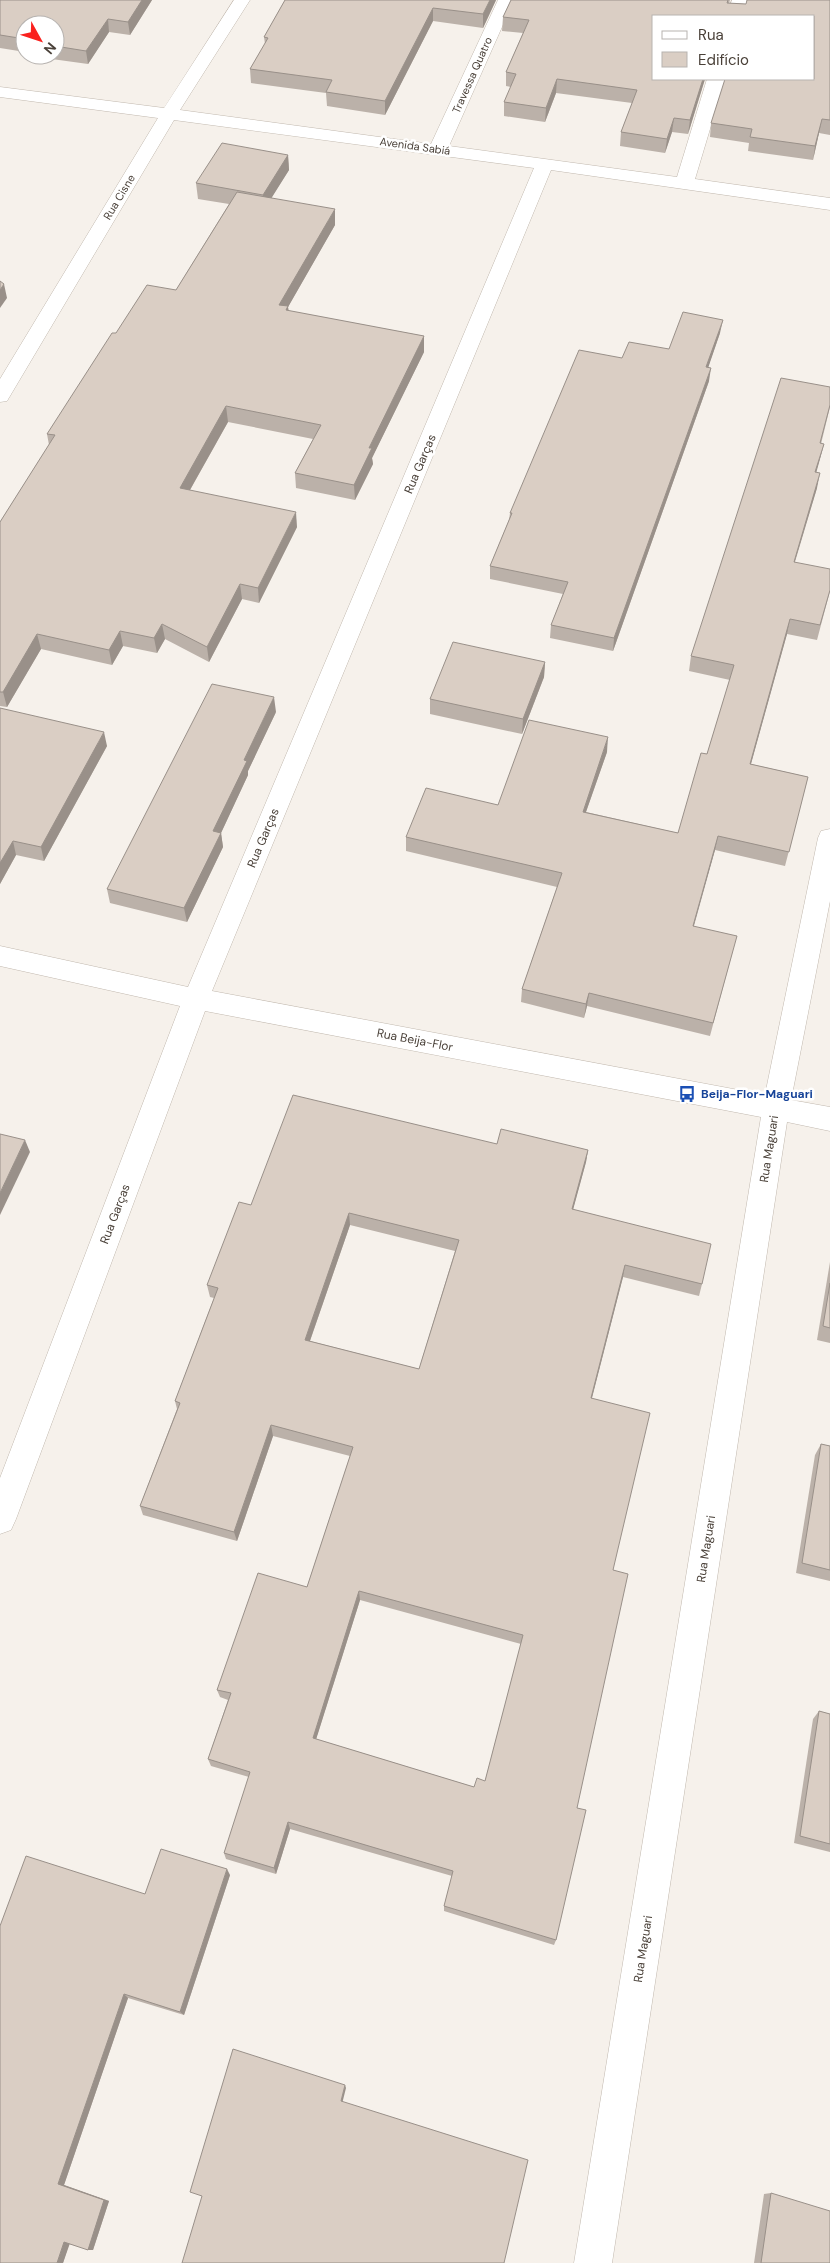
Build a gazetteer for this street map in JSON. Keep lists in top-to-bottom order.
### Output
{
  "streets": {
    "street": [
      "Travessa Quatro",
      "Avenida Sabiá",
      "Rua Cisne",
      "Rua Garças",
      "Rua Beija-Flor",
      "Rua Maguari"
    ]
  },
  "crossings": [
    ["Travessa Quatro", "Avenida Sabiá"],
    ["Avenida Sabiá", "Rua Cisne"],
    ["Avenida Sabiá", "Rua Garças"],
    ["Rua Garças", "Rua Beija-Flor"],
    ["Rua Beija-Flor", "Rua Maguari"]
  ],
  "places": {
    "bus stop": ["Beija-Flor-Maguari"]
  },
  "legend": ["Rua", "Edifício"],
  "north": "bottom right"
}
